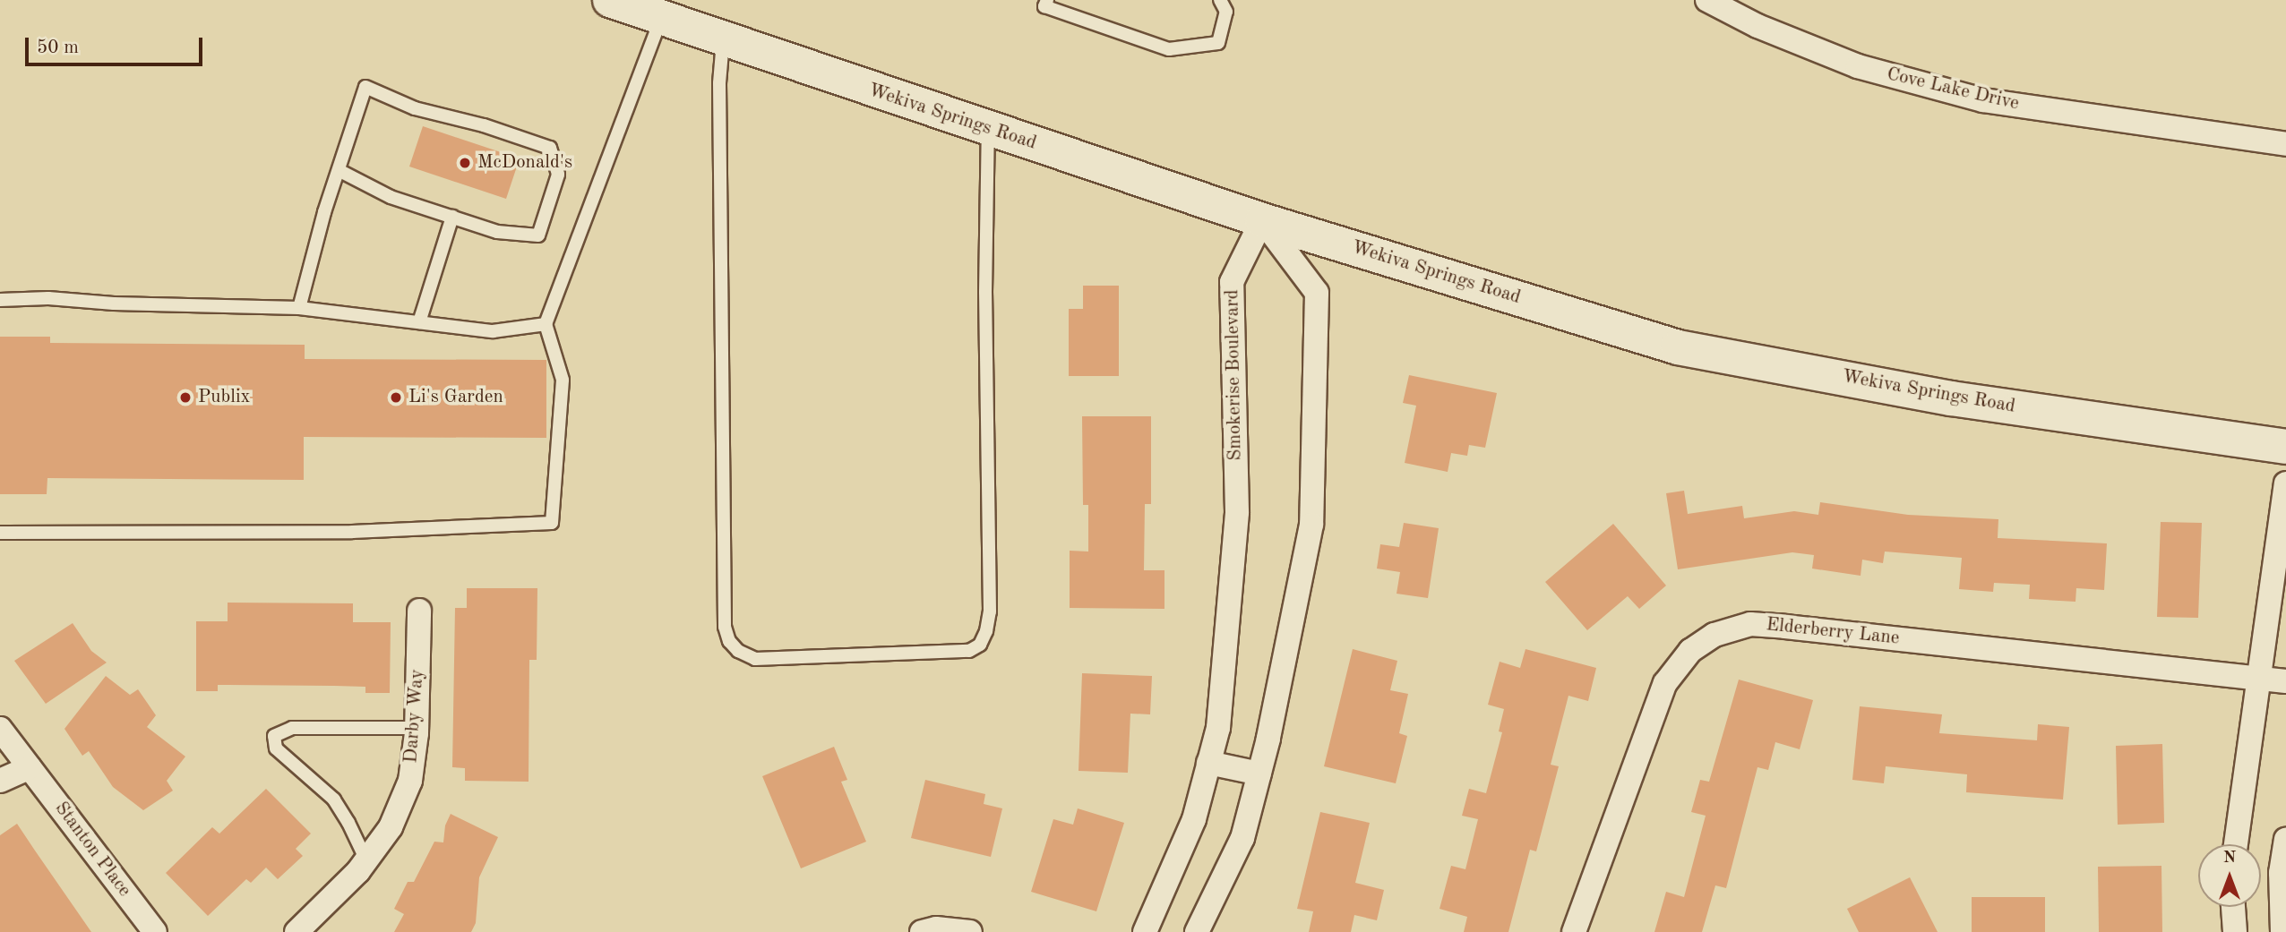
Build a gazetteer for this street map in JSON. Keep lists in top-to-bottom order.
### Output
{
  "streets": {
    "main road": ["Wekiva Springs Road"],
    "street": [
      "Cove Lake Drive",
      "Smokerise Boulevard",
      "Elderberry Lane",
      "Darby Way",
      "Stanton Place"
    ]
  },
  "crossings": [
    ["Wekiva Springs Road", "Smokerise Boulevard"]
  ],
  "places": ["McDonald's", "Publix", "Li's Garden"],
  "scale_bar": "50 m",
  "north": "top"
}
